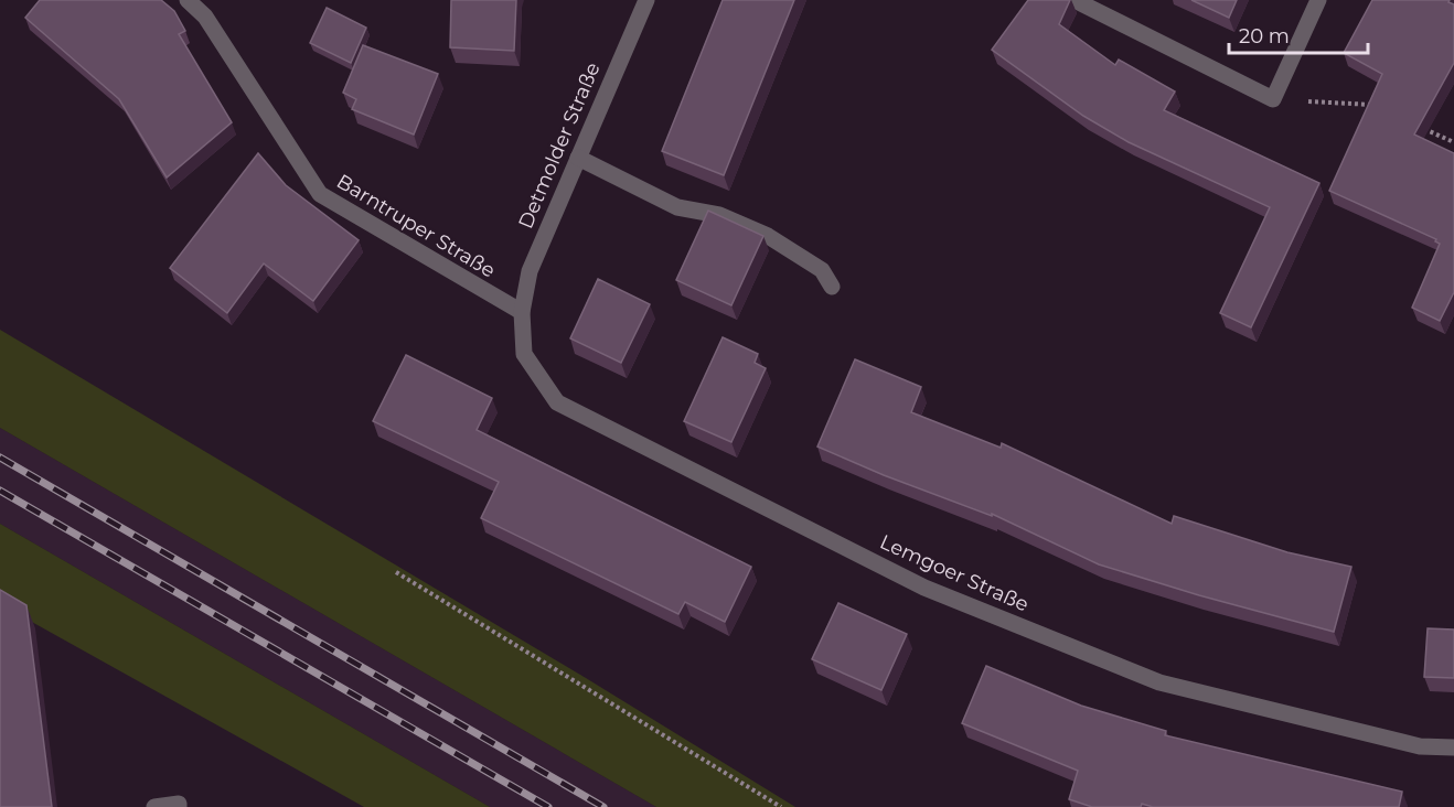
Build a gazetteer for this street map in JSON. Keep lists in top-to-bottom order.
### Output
{
  "streets": {
    "street": ["Detmolder Straße", "Barntruper Straße", "Lemgoer Straße"]
  },
  "crossings": [
    ["Detmolder Straße", "Barntruper Straße"],
    ["Detmolder Straße", "Lemgoer Straße"],
    ["Barntruper Straße", "Lemgoer Straße"]
  ],
  "scale_bar": "20 m"
}
